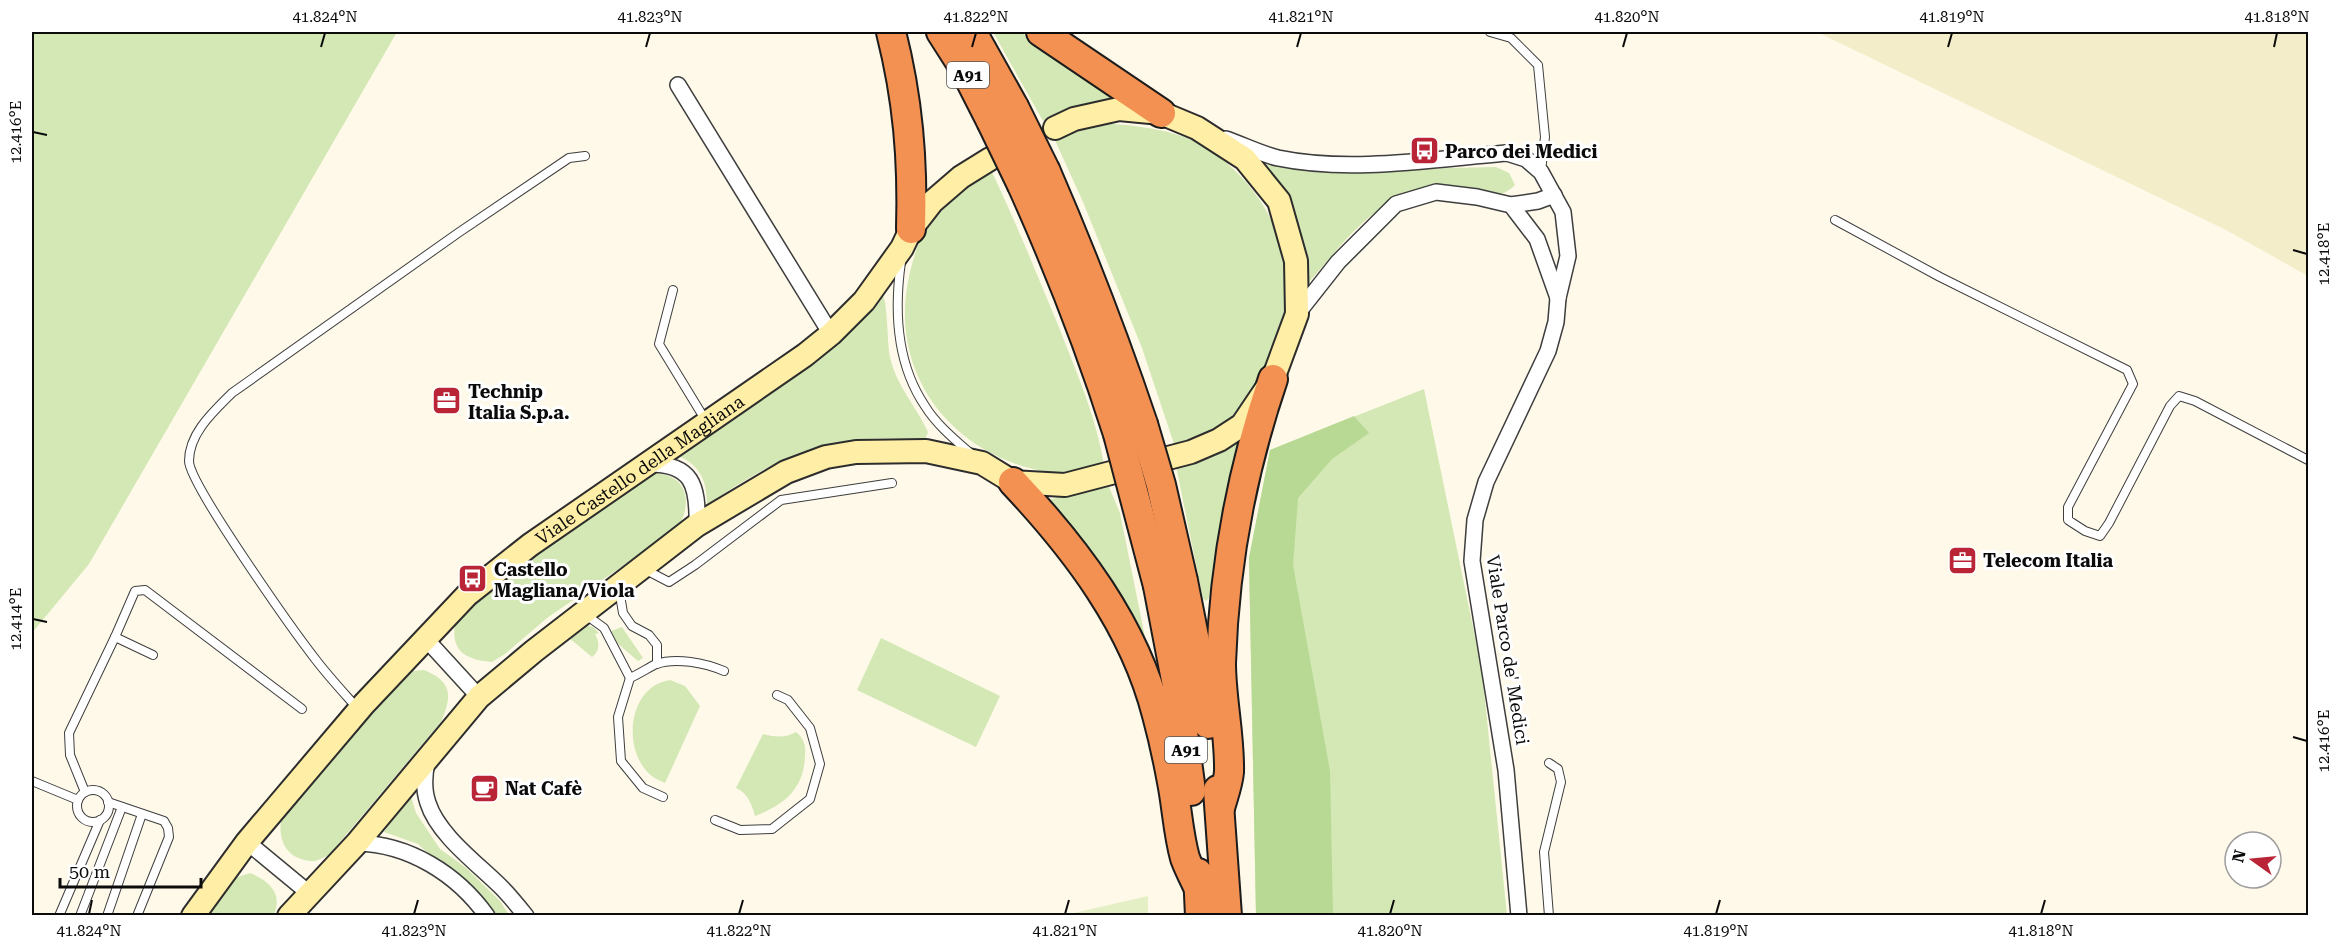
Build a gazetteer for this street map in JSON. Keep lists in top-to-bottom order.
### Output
{
  "streets": {
    "highway": ["A91"],
    "street": ["Viale Castello della Magliana", "Viale Parco de' Medici"]
  },
  "places": {
    "bus stop": ["Parco dei Medici", "Castello Magliana/Viola"],
    "office": ["Technip Italia S.p.a.", "Telecom Italia"],
    "cafe": ["Nat Cafè"]
  },
  "scale_bar": "50 m",
  "north": "left",
  "coordinates": [
    "41.824°N",
    "41.823°N",
    "41.822°N",
    "41.821°N",
    "41.820°N",
    "41.819°N",
    "41.818°N",
    "12.416°E",
    "12.418°E",
    "12.414°E"
  ]
}
